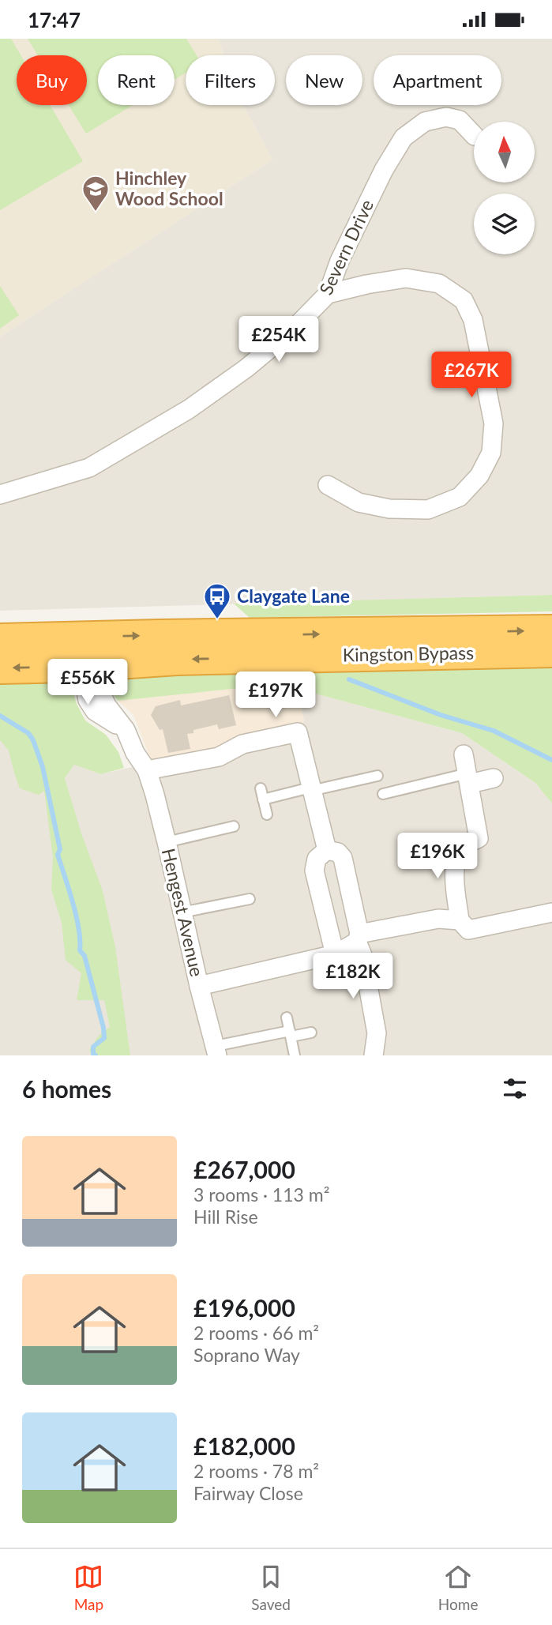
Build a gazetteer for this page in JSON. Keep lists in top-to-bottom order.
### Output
{
  "streets": {
    "highway": ["Kingston Bypass"],
    "street": ["Severn Drive", "Hengest Avenue"]
  },
  "crossings": [
    ["Kingston Bypass", "Hengest Avenue"]
  ],
  "places": {
    "school or university": ["Hinchley Wood School"],
    "bus stop": ["Claygate Lane"]
  },
  "north": "top",
  "page": {
    "status": "17:47",
    "chip": [
      "Buy",
      "Rent",
      "Filters",
      "New",
      "Apartment"
    ],
    "price": [
      "£254K",
      "£267K",
      "£556K",
      "£197K",
      "£196K",
      "£182K"
    ],
    "heading": "6 homes",
    "list": [
      {
        "name": "£267,000",
        "note": "3 rooms · 113 m² · Hill Rise"
      },
      {
        "name": "£196,000",
        "note": "2 rooms · 66 m² · Soprano Way"
      },
      {
        "name": "£182,000",
        "note": "2 rooms · 78 m² · Fairway Close"
      }
    ],
    "tabs": ["Map", "Saved", "Home"]
  }
}
